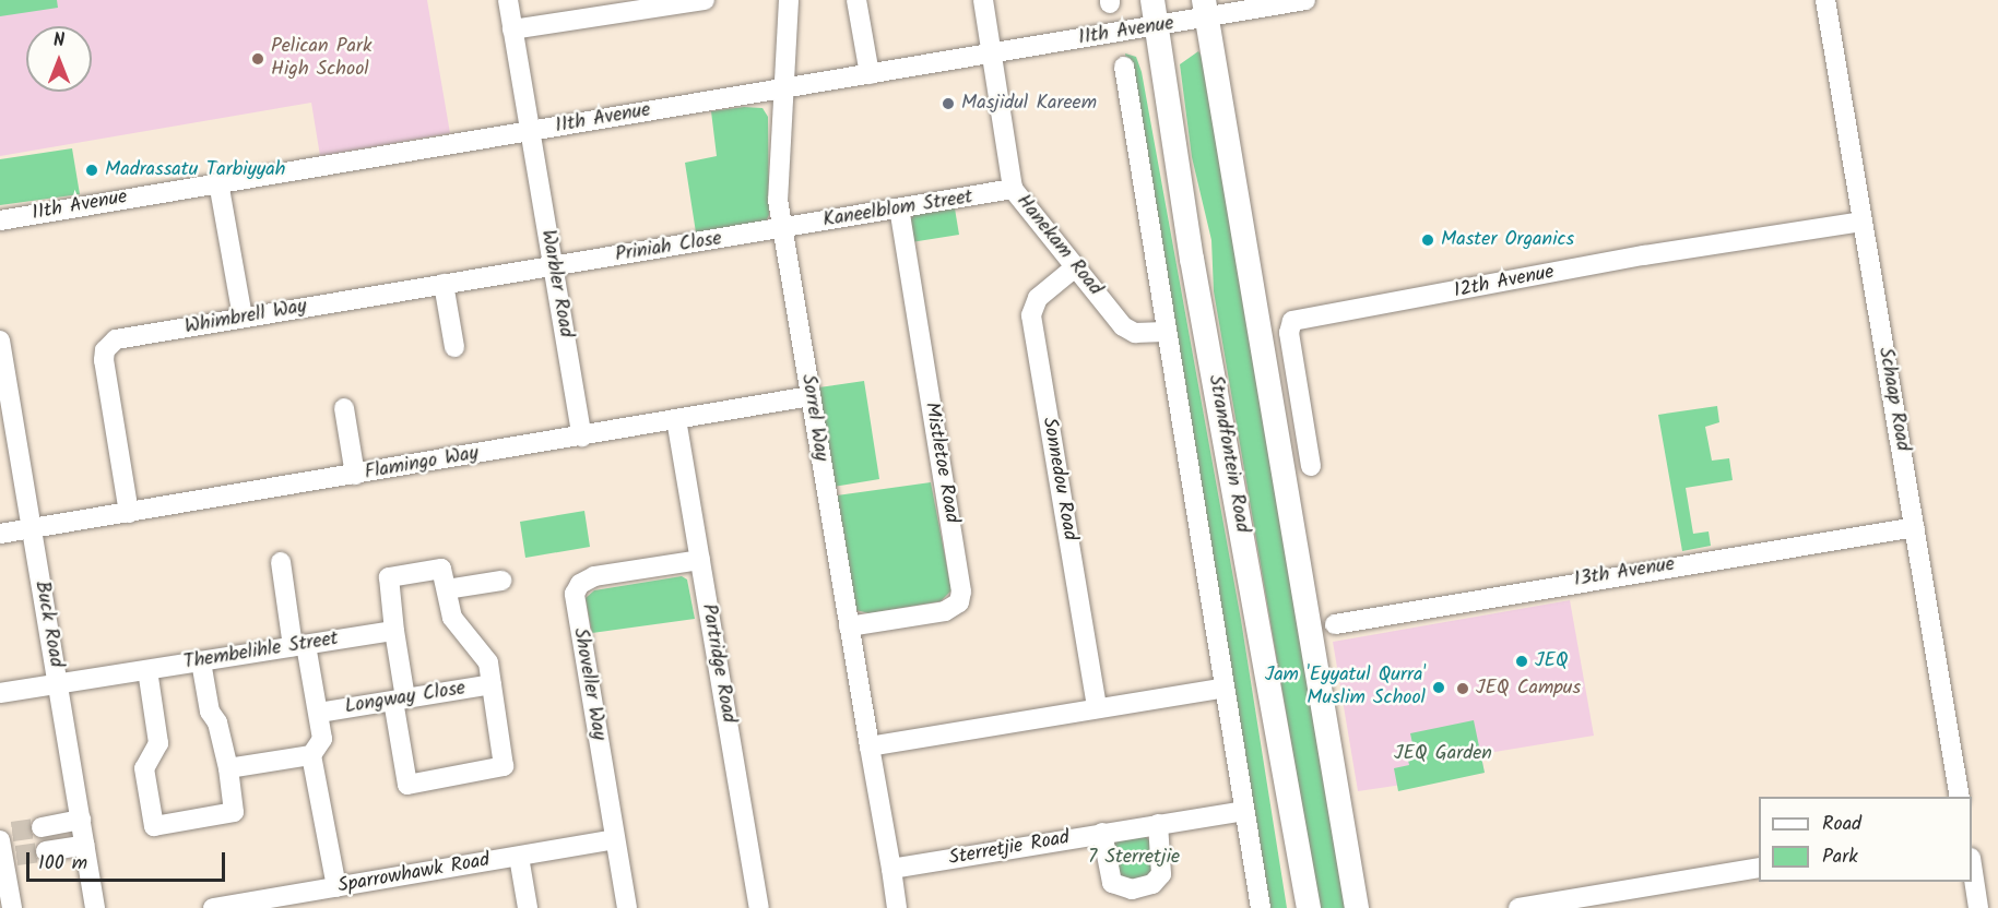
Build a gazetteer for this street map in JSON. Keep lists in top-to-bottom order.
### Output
{
  "streets": {
    "main road": ["Strandfontein Road"],
    "street": [
      "11th Avenue",
      "Kaneelblom Street",
      "Hanekam Road",
      "Priniah Close",
      "12th Avenue",
      "Warbler Road",
      "Whimbrell Way",
      "Schaap Road",
      "Sorrel Way",
      "Mistletoe Road",
      "Flamingo Way",
      "Sonnedou Road",
      "13th Avenue",
      "Buck Road",
      "Thembelihle Street",
      "Partridge Road",
      "Shoveller Way",
      "Longway Close",
      "Sterretjie Road",
      "Sparrowhawk Road"
    ]
  },
  "crossings": [
    ["11th Avenue", "Hanekam Road"],
    ["11th Avenue", "Warbler Road"],
    ["11th Avenue", "Sorrel Way"],
    ["11th Avenue", "Strandfontein Road"],
    ["Kaneelblom Street", "Hanekam Road"],
    ["Kaneelblom Street", "Priniah Close"],
    ["Kaneelblom Street", "Sorrel Way"],
    ["Kaneelblom Street", "Mistletoe Road"],
    ["Hanekam Road", "Sonnedou Road"],
    ["Priniah Close", "Warbler Road"],
    ["Priniah Close", "Whimbrell Way"],
    ["Priniah Close", "Sorrel Way"],
    ["12th Avenue", "Schaap Road"],
    ["Warbler Road", "Whimbrell Way"],
    ["Warbler Road", "Flamingo Way"],
    ["Whimbrell Way", "Flamingo Way"],
    ["Schaap Road", "13th Avenue"],
    ["Sorrel Way", "Mistletoe Road"],
    ["Sorrel Way", "Flamingo Way"],
    ["Sorrel Way", "Sterretjie Road"],
    ["Flamingo Way", "Buck Road"],
    ["Flamingo Way", "Partridge Road"],
    ["Buck Road", "Thembelihle Street"],
    ["Partridge Road", "Shoveller Way"],
    ["Shoveller Way", "Sparrowhawk Road"]
  ],
  "parks": ["JEQ Garden", "7 Sterretjie"],
  "places": [
    "Pelican Park High School",
    "Masjidul Kareem",
    "Madrassatu Tarbiyyah",
    "Master Organics",
    "JEQ",
    "Jam 'Eyyatul Qurra' Muslim School",
    "JEQ Campus"
  ],
  "legend": ["Road", "Park"],
  "scale_bar": "100 m",
  "north": "top"
}
